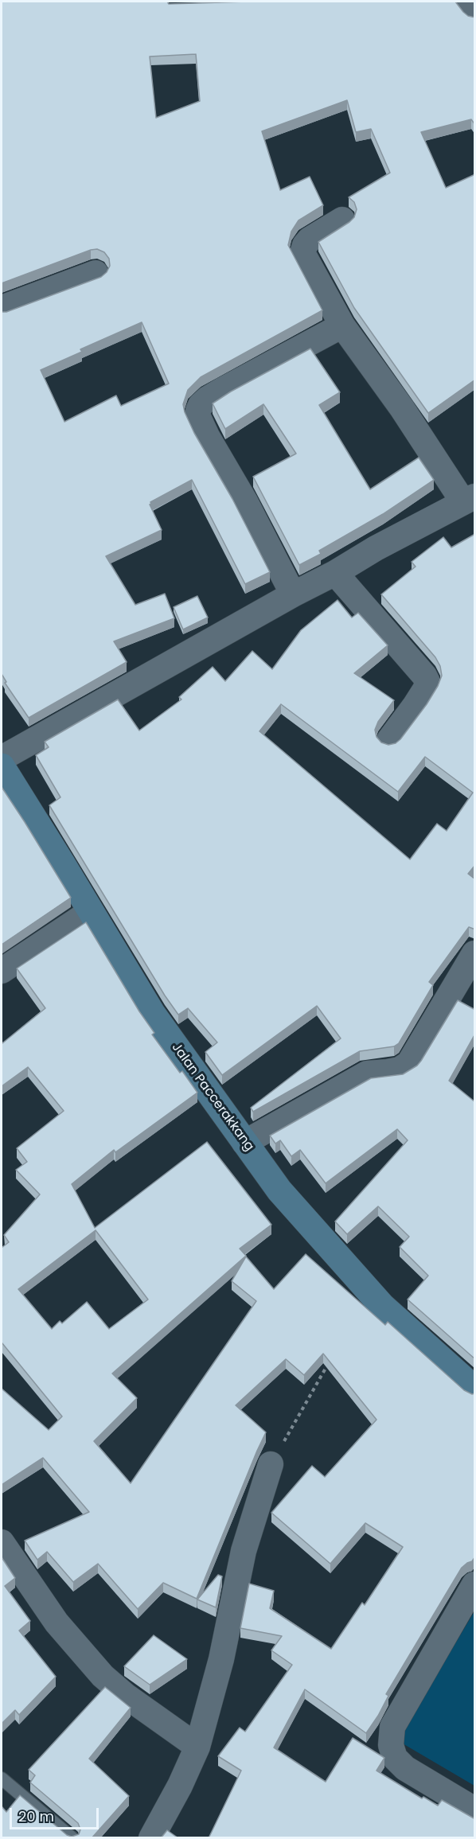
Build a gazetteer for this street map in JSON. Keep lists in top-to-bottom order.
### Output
{
  "streets": {
    "main road": ["Jalan Paccerakkang"]
  },
  "scale_bar": "20 m"
}
